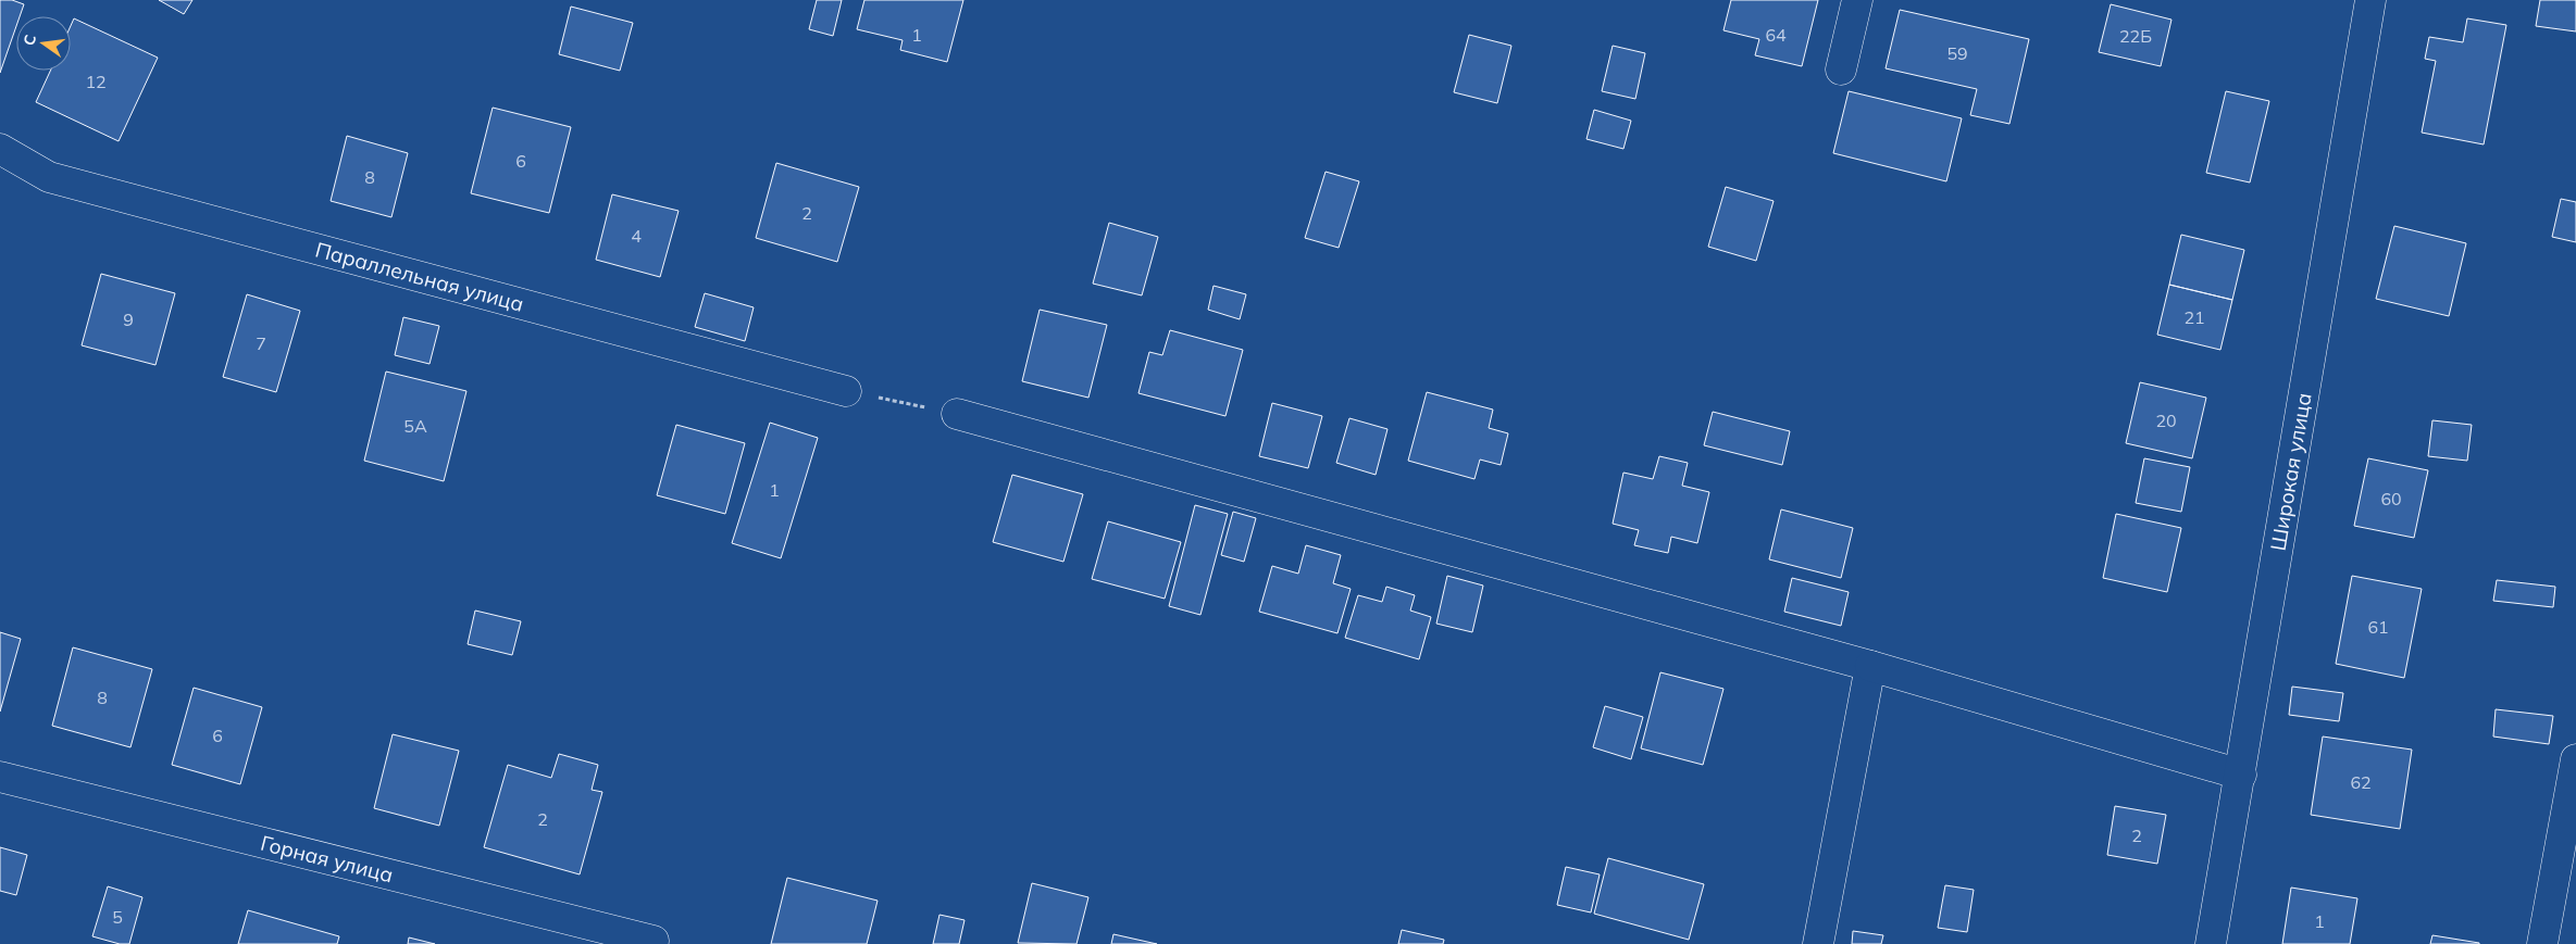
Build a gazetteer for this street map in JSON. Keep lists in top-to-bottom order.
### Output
{
  "streets": {
    "street": ["Параллельная улица", "Широкая улица", "Горная улица"]
  },
  "house_numbers": [
    "1",
    "64",
    "22Б",
    "59",
    "12",
    "6",
    "8",
    "2",
    "4",
    "21",
    "9",
    "7",
    "20",
    "5А",
    "1",
    "60",
    "61",
    "8",
    "6",
    "62",
    "2",
    "2",
    "5",
    "1"
  ],
  "north": "left"
}
